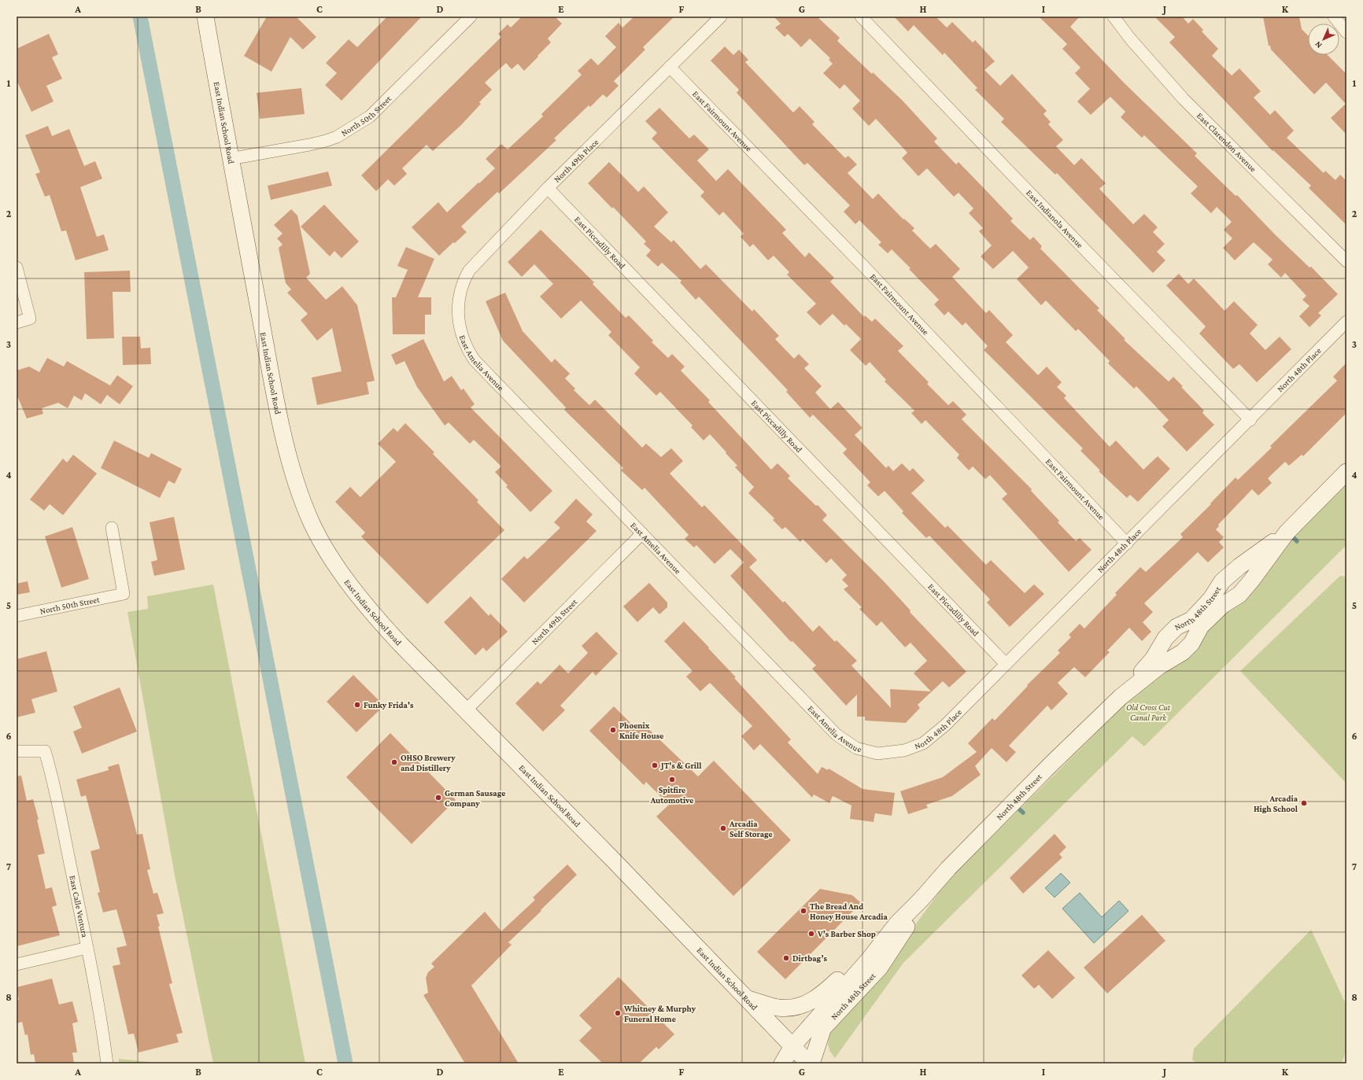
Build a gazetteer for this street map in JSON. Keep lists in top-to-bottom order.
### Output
{
  "streets": {
    "main road": ["East Indian School Road", "North 48th Street"],
    "street": [
      "North 50th Street",
      "East Fairmount Avenue",
      "East Clarendon Avenue",
      "North 49th Place",
      "East Indianola Avenue",
      "East Piccadilly Road",
      "East Amelia Avenue",
      "North 48th Place",
      "North 49th Street",
      "East Calle Ventura"
    ]
  },
  "crossings": [
    ["North 50th Street", "East Indian School Road"],
    ["East Fairmount Avenue", "North 49th Place"],
    ["East Fairmount Avenue", "North 48th Place"],
    ["East Indian School Road", "North 48th Street"],
    ["East Indian School Road", "North 49th Street"],
    ["North 49th Place", "East Piccadilly Road"],
    ["North 49th Place", "East Amelia Avenue"],
    ["East Indianola Avenue", "North 48th Place"],
    ["East Piccadilly Road", "North 48th Place"],
    ["East Amelia Avenue", "North 48th Place"],
    ["East Amelia Avenue", "North 49th Street"]
  ],
  "parks": ["Old Cross Cut Canal Park"],
  "places": [
    "Funky Frida's",
    "Phoenix Knife House",
    "OHSO Brewery and Distillery",
    "JT's & Grill",
    "Spitfire Automotive",
    "German Sausage Company",
    "Arcadia High School",
    "Arcadia Self Storage",
    "The Bread And Honey House Arcadia",
    "V’s Barber Shop",
    "Dirtbag’s",
    "Whitney & Murphy Funeral Home"
  ],
  "north": "bottom left",
  "grid": {
    "columns": [
      "A",
      "B",
      "C",
      "D",
      "E",
      "F",
      "G",
      "H",
      "I",
      "J",
      "K"
    ],
    "rows": [
      "1",
      "2",
      "3",
      "4",
      "5",
      "6",
      "7",
      "8"
    ]
  }
}
